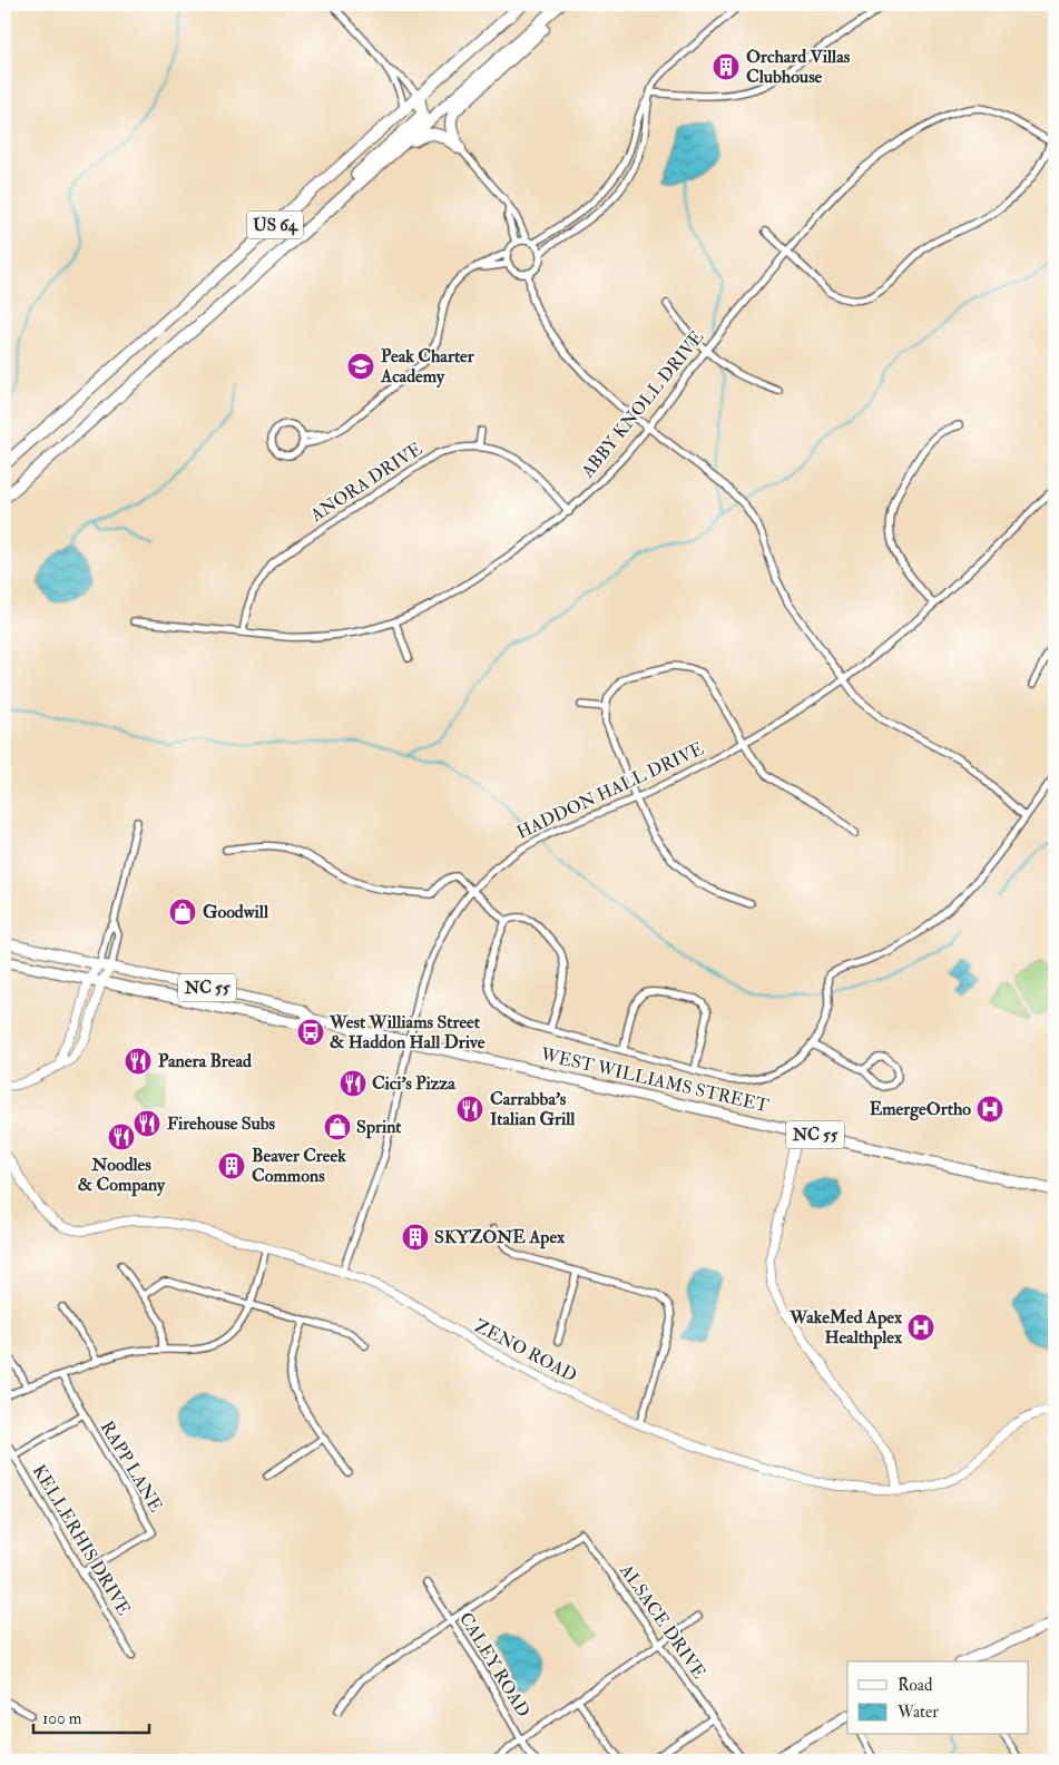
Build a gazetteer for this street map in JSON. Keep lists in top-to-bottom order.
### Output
{
  "streets": {
    "highway": ["US 64"],
    "main road": ["NC 55", "WEST WILLIAMS STREET"],
    "street": [
      "ABBY KNOLL DRIVE",
      "ANORA DRIVE",
      "HADDON HALL DRIVE",
      "ZENO ROAD",
      "RAPP LANE",
      "KELLERHIS DRIVE",
      "ALSACE DRIVE",
      "CALEY ROAD"
    ]
  },
  "crossings": [
    ["ABBY KNOLL DRIVE", "ANORA DRIVE"],
    ["HADDON HALL DRIVE", "WEST WILLIAMS STREET"],
    ["HADDON HALL DRIVE", "ZENO ROAD"],
    ["RAPP LANE", "KELLERHIS DRIVE"],
    ["ALSACE DRIVE", "CALEY ROAD"]
  ],
  "places": {
    "building": ["Orchard Villas Clubhouse", "Beaver Creek Commons", "SKYZONE Apex"],
    "school or university": ["Peak Charter Academy"],
    "shop": ["Goodwill", "Sprint"],
    "bus stop": ["West Williams Street & Haddon Hall Drive"],
    "restaurant": [
      "Panera Bread",
      "Cici's Pizza",
      "Carrabba's Italian Grill",
      "Firehouse Subs",
      "Noodles & Company"
    ],
    "hospital": ["EmergeOrtho", "WakeMed Apex Healthplex"]
  },
  "legend": ["Road", "Water"],
  "scale_bar": "100 m"
}
